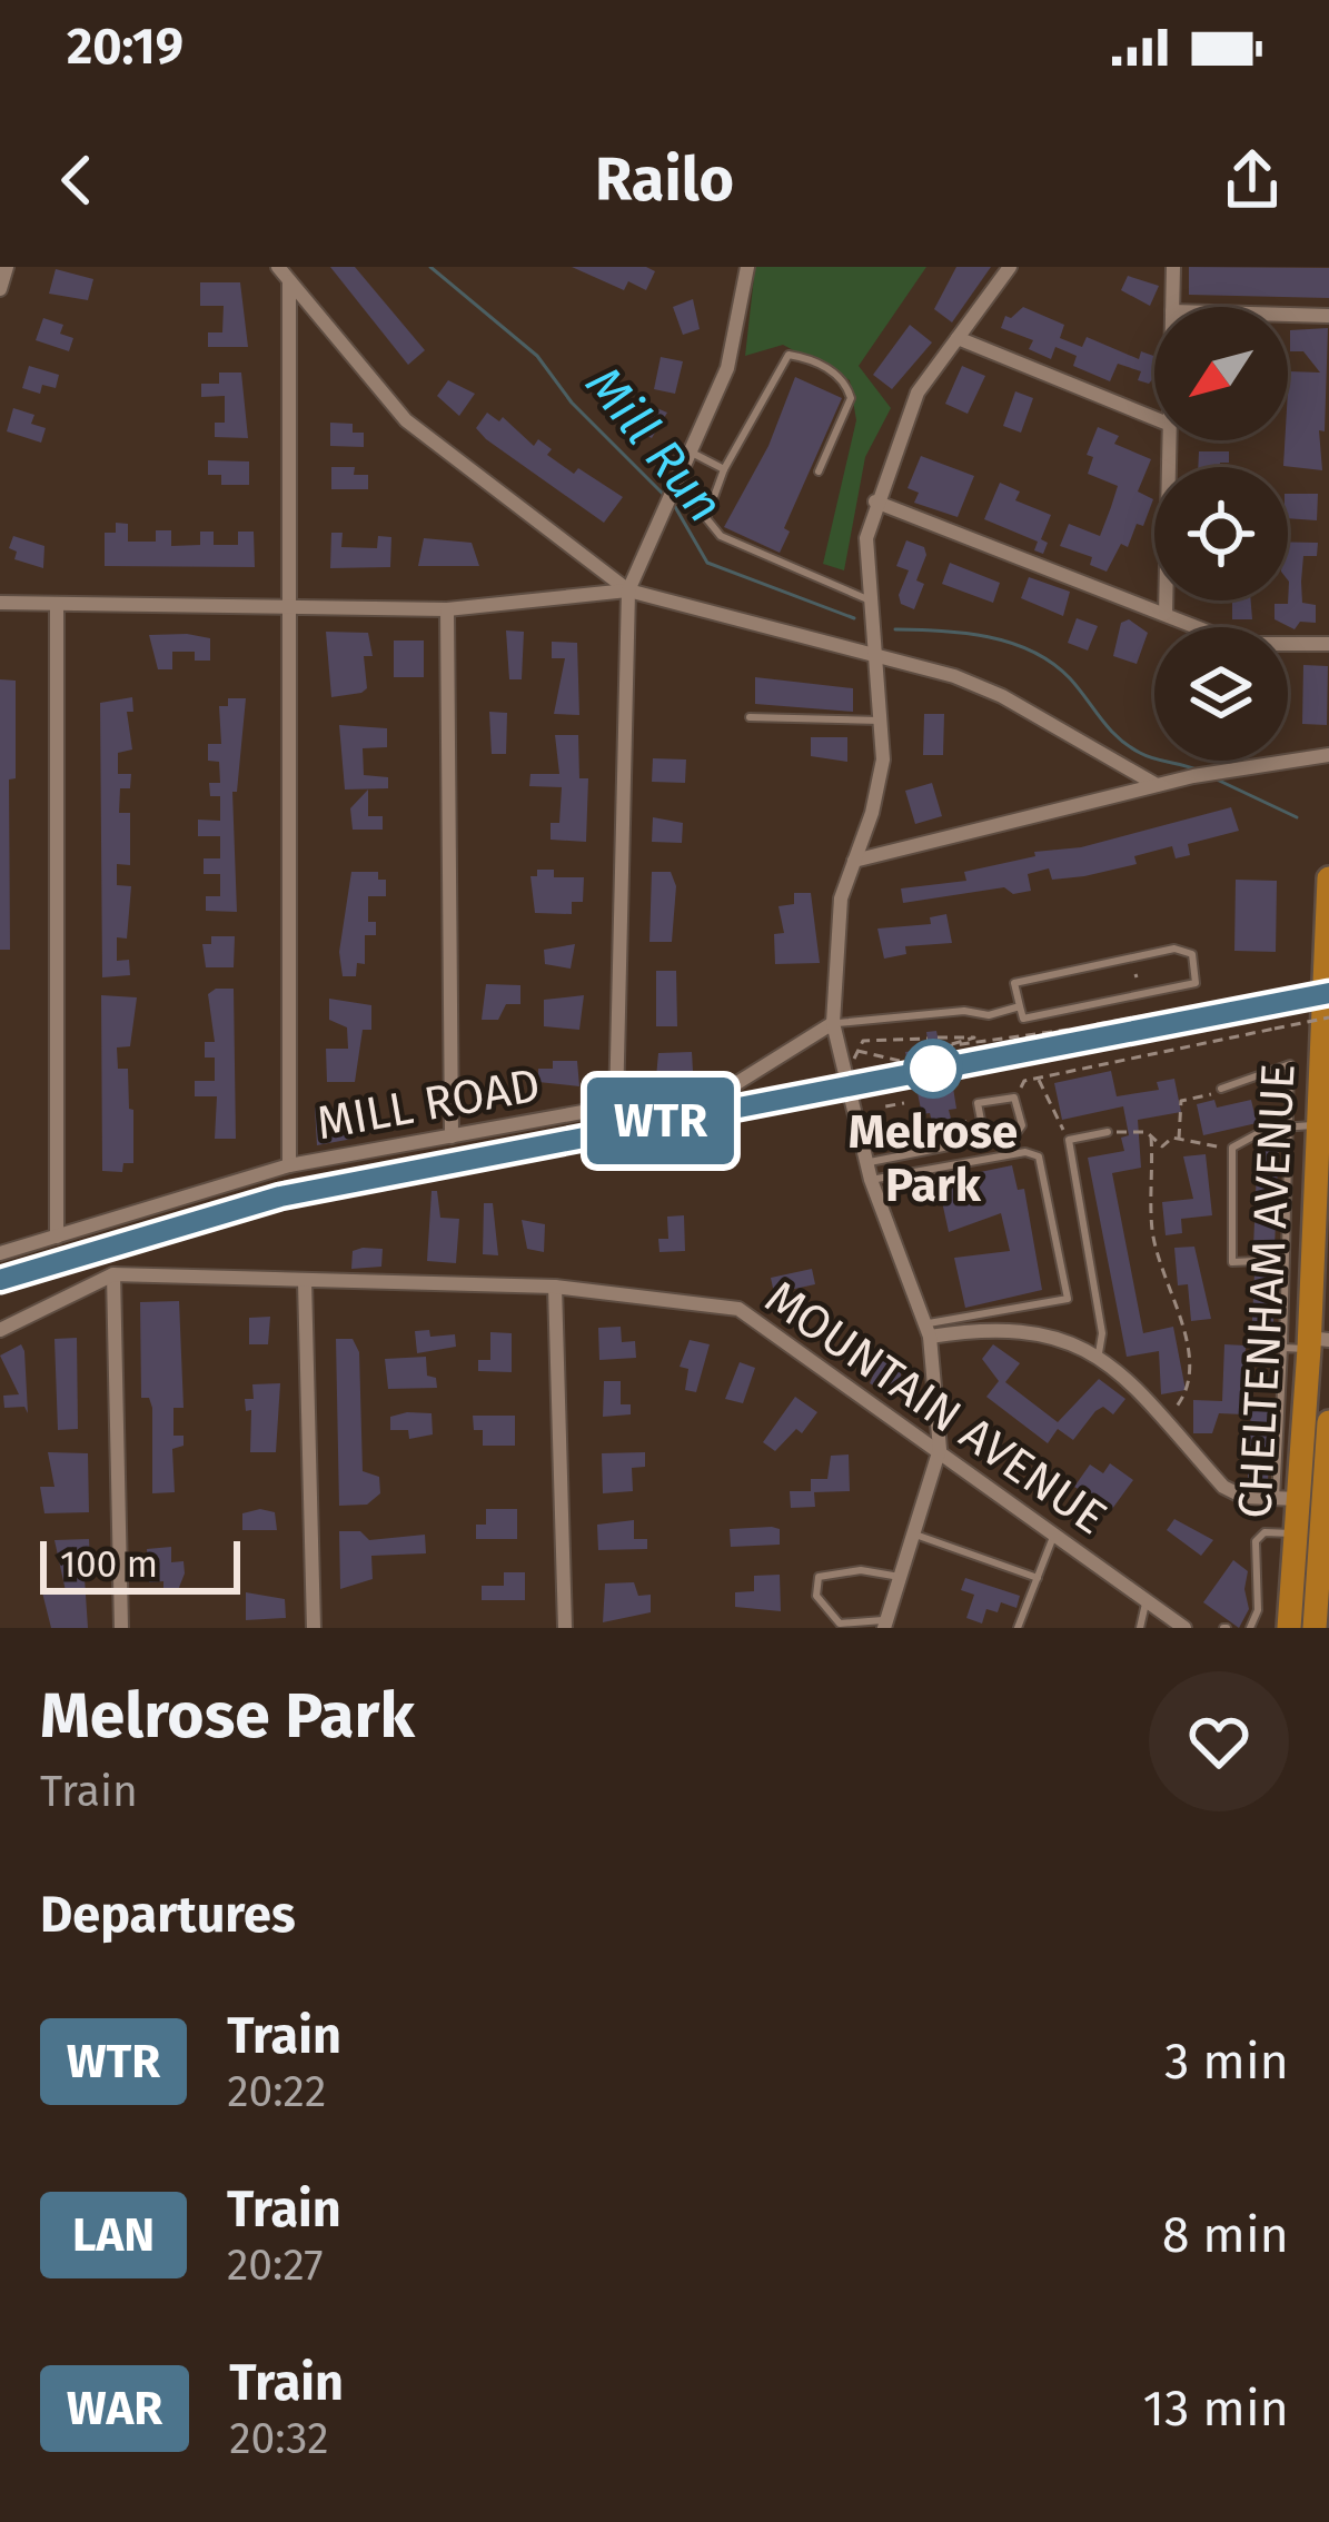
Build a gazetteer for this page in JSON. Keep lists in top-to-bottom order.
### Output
{
  "streets": {
    "highway": ["CHELTENHAM AVENUE"],
    "street": ["MILL ROAD", "MOUNTAIN AVENUE"]
  },
  "water": ["Mill Run"],
  "places": ["Melrose Park"],
  "scale_bar": "100 m",
  "north": "bottom left",
  "page": {
    "status": "20:19",
    "header": "Railo",
    "on_map": "WTR",
    "scale": "100 m",
    "heading": [
      ["Melrose Park", "Train"],
      "Departures"
    ],
    "list": [
      {
        "mark": "WTR",
        "name": "Train",
        "note": "20:22",
        "value": "3 min"
      },
      {
        "mark": "LAN",
        "name": "Train",
        "note": "20:27",
        "value": "8 min"
      },
      {
        "mark": "WAR",
        "name": "Train",
        "note": "20:32",
        "value": "13 min"
      }
    ]
  }
}
